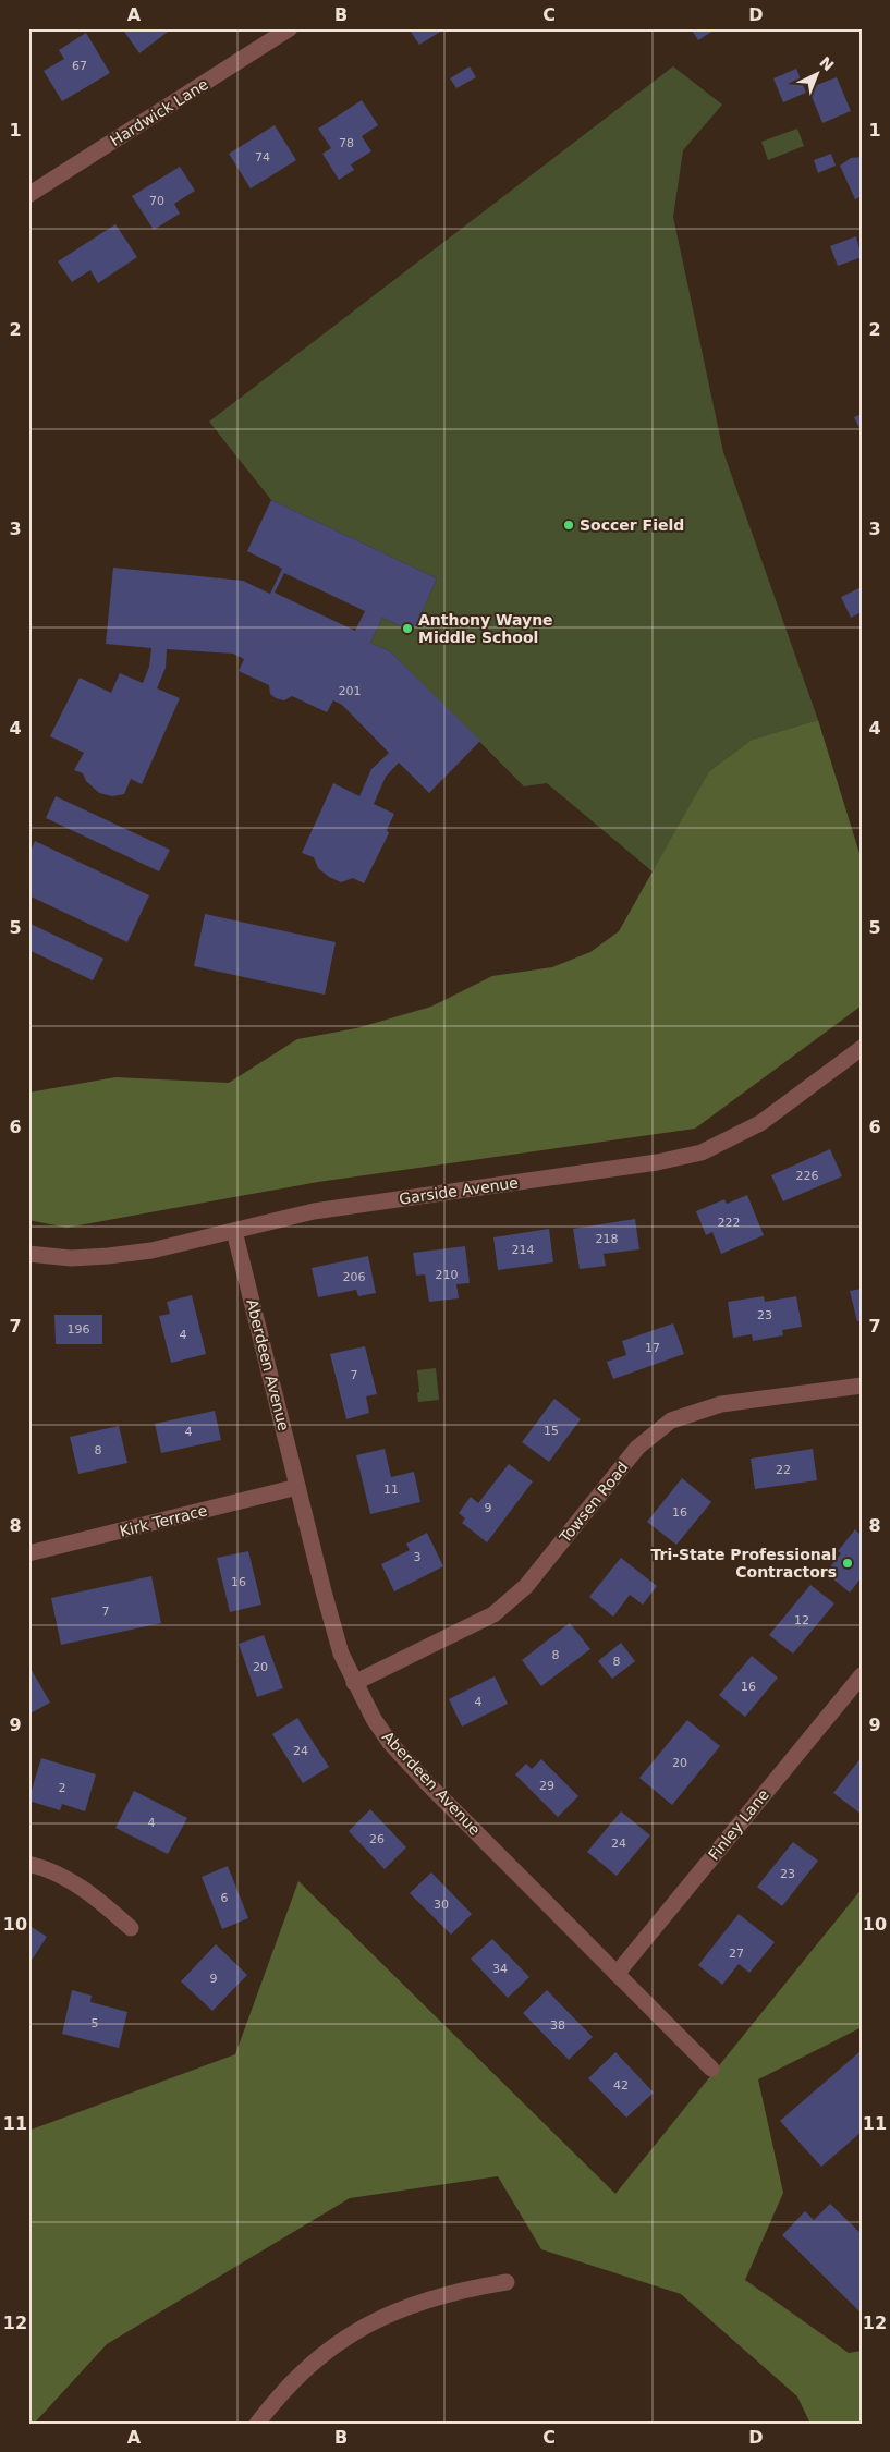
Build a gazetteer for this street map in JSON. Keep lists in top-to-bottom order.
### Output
{
  "streets": {
    "street": [
      "Hardwick Lane",
      "Garside Avenue",
      "Aberdeen Avenue",
      "Towsen Road",
      "Kirk Terrace",
      "Finley Lane"
    ]
  },
  "crossings": [
    ["Garside Avenue", "Aberdeen Avenue"],
    ["Aberdeen Avenue", "Towsen Road"],
    ["Aberdeen Avenue", "Kirk Terrace"],
    ["Aberdeen Avenue", "Finley Lane"]
  ],
  "places": ["Soccer Field", "Anthony Wayne Middle School", "Tri-State Professional Contractors"],
  "house_numbers": [
    "67",
    "78",
    "74",
    "70",
    "201",
    "226",
    "222",
    "218",
    "214",
    "210",
    "206",
    "23",
    "196",
    "4",
    "17",
    "7",
    "15",
    "4",
    "8",
    "22",
    "11",
    "9",
    "16",
    "3",
    "16",
    "7",
    "12",
    "8",
    "8",
    "20",
    "16",
    "4",
    "24",
    "20",
    "29",
    "2",
    "4",
    "26",
    "24",
    "23",
    "6",
    "30",
    "27",
    "34",
    "9",
    "5",
    "38",
    "42"
  ],
  "north": "top right",
  "grid": {
    "columns": [
      "A",
      "B",
      "C",
      "D"
    ],
    "rows": [
      "1",
      "2",
      "3",
      "4",
      "5",
      "6",
      "7",
      "8",
      "9",
      "10",
      "11",
      "12"
    ]
  }
}
